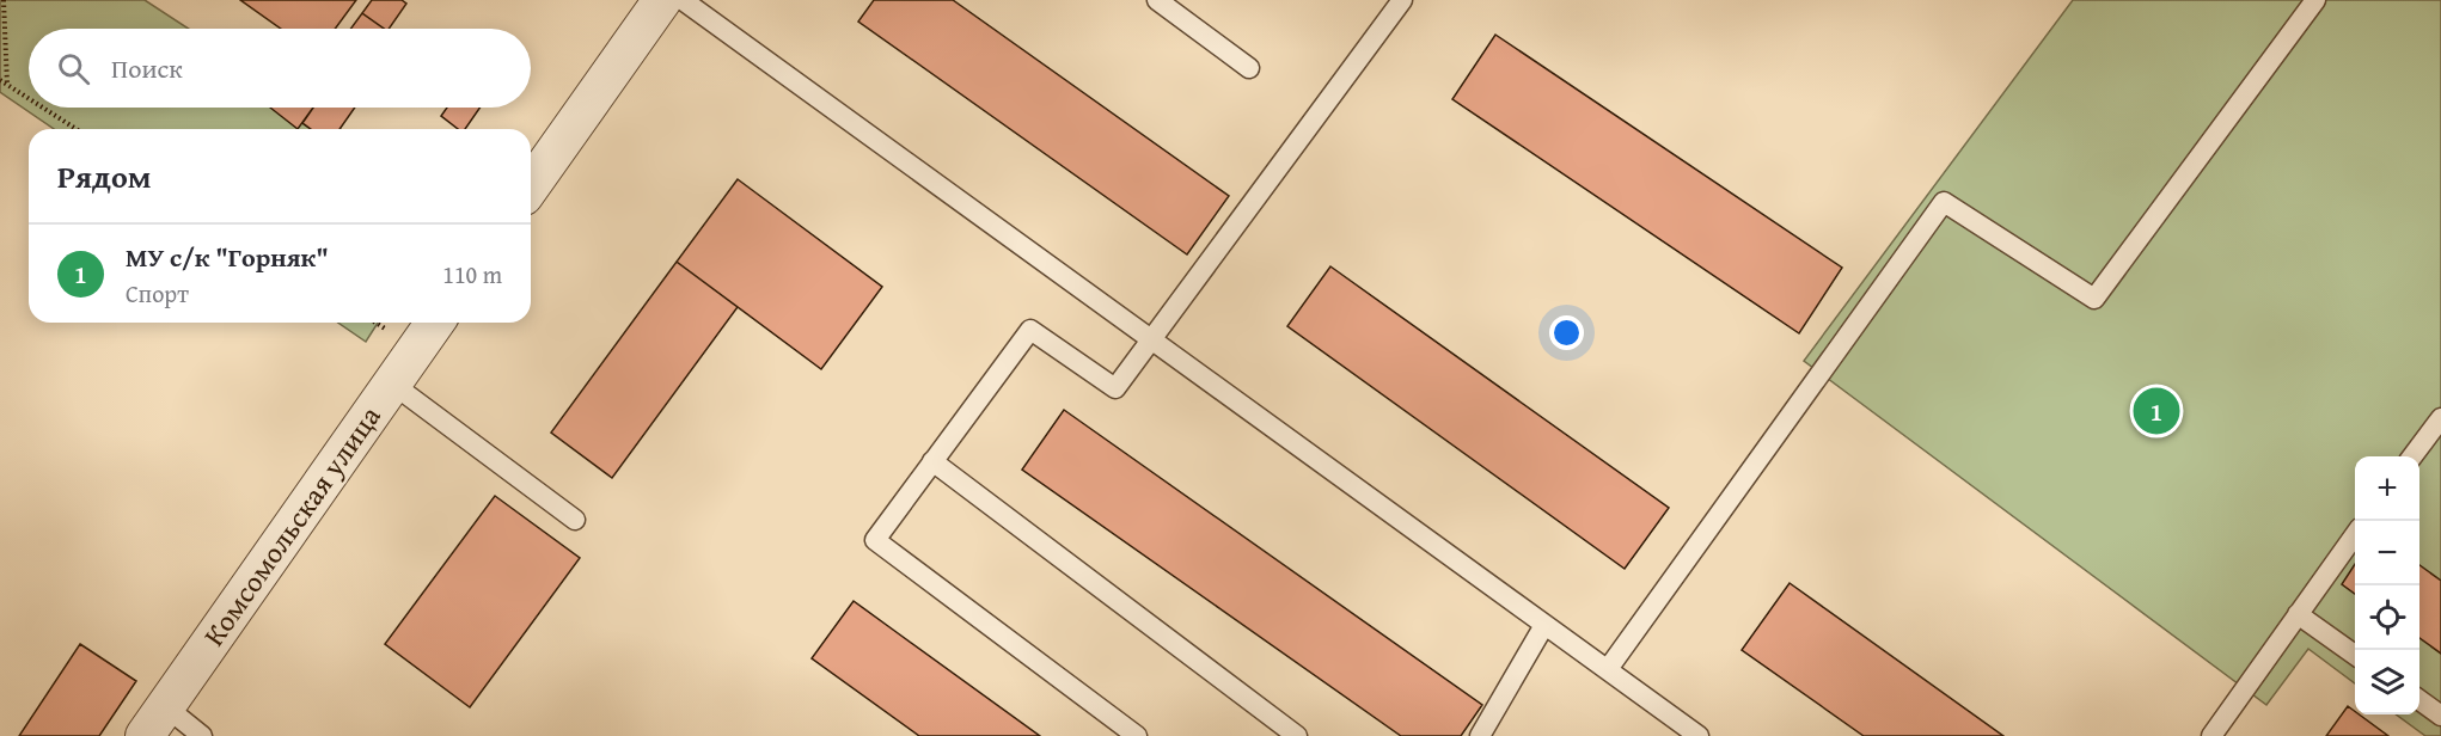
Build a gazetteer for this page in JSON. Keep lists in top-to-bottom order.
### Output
{
  "streets": {
    "street": ["Комсомольская улица"]
  },
  "page": {
    "search": "Поиск",
    "heading": "Рядом",
    "list": [
      {
        "mark": "1",
        "name": "МУ с/к \"Горняк\"",
        "note": "Спорт",
        "value": "110 m"
      }
    ],
    "pins": "1",
    "map_buttons": ["+", "−"]
  }
}
